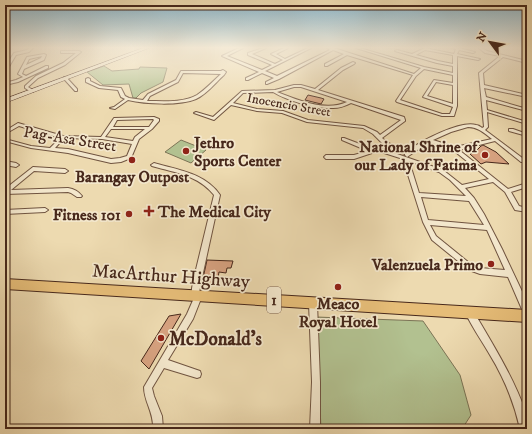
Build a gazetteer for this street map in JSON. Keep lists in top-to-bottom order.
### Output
{
  "streets": {
    "highway": ["MacArthur Highway", "1"],
    "street": ["Inocencio Street", "Pag-Asa Street"]
  },
  "places": {
    "other": [
      "Jethro Sports Center",
      "National Shrine of our Lady of Fatima",
      "Barangay Outpost",
      "Fitness 101",
      "Valenzuela Primo",
      "Meaco Royal Hotel",
      "McDonald's"
    ],
    "health": ["The Medical City"]
  },
  "north": "top left"
}
